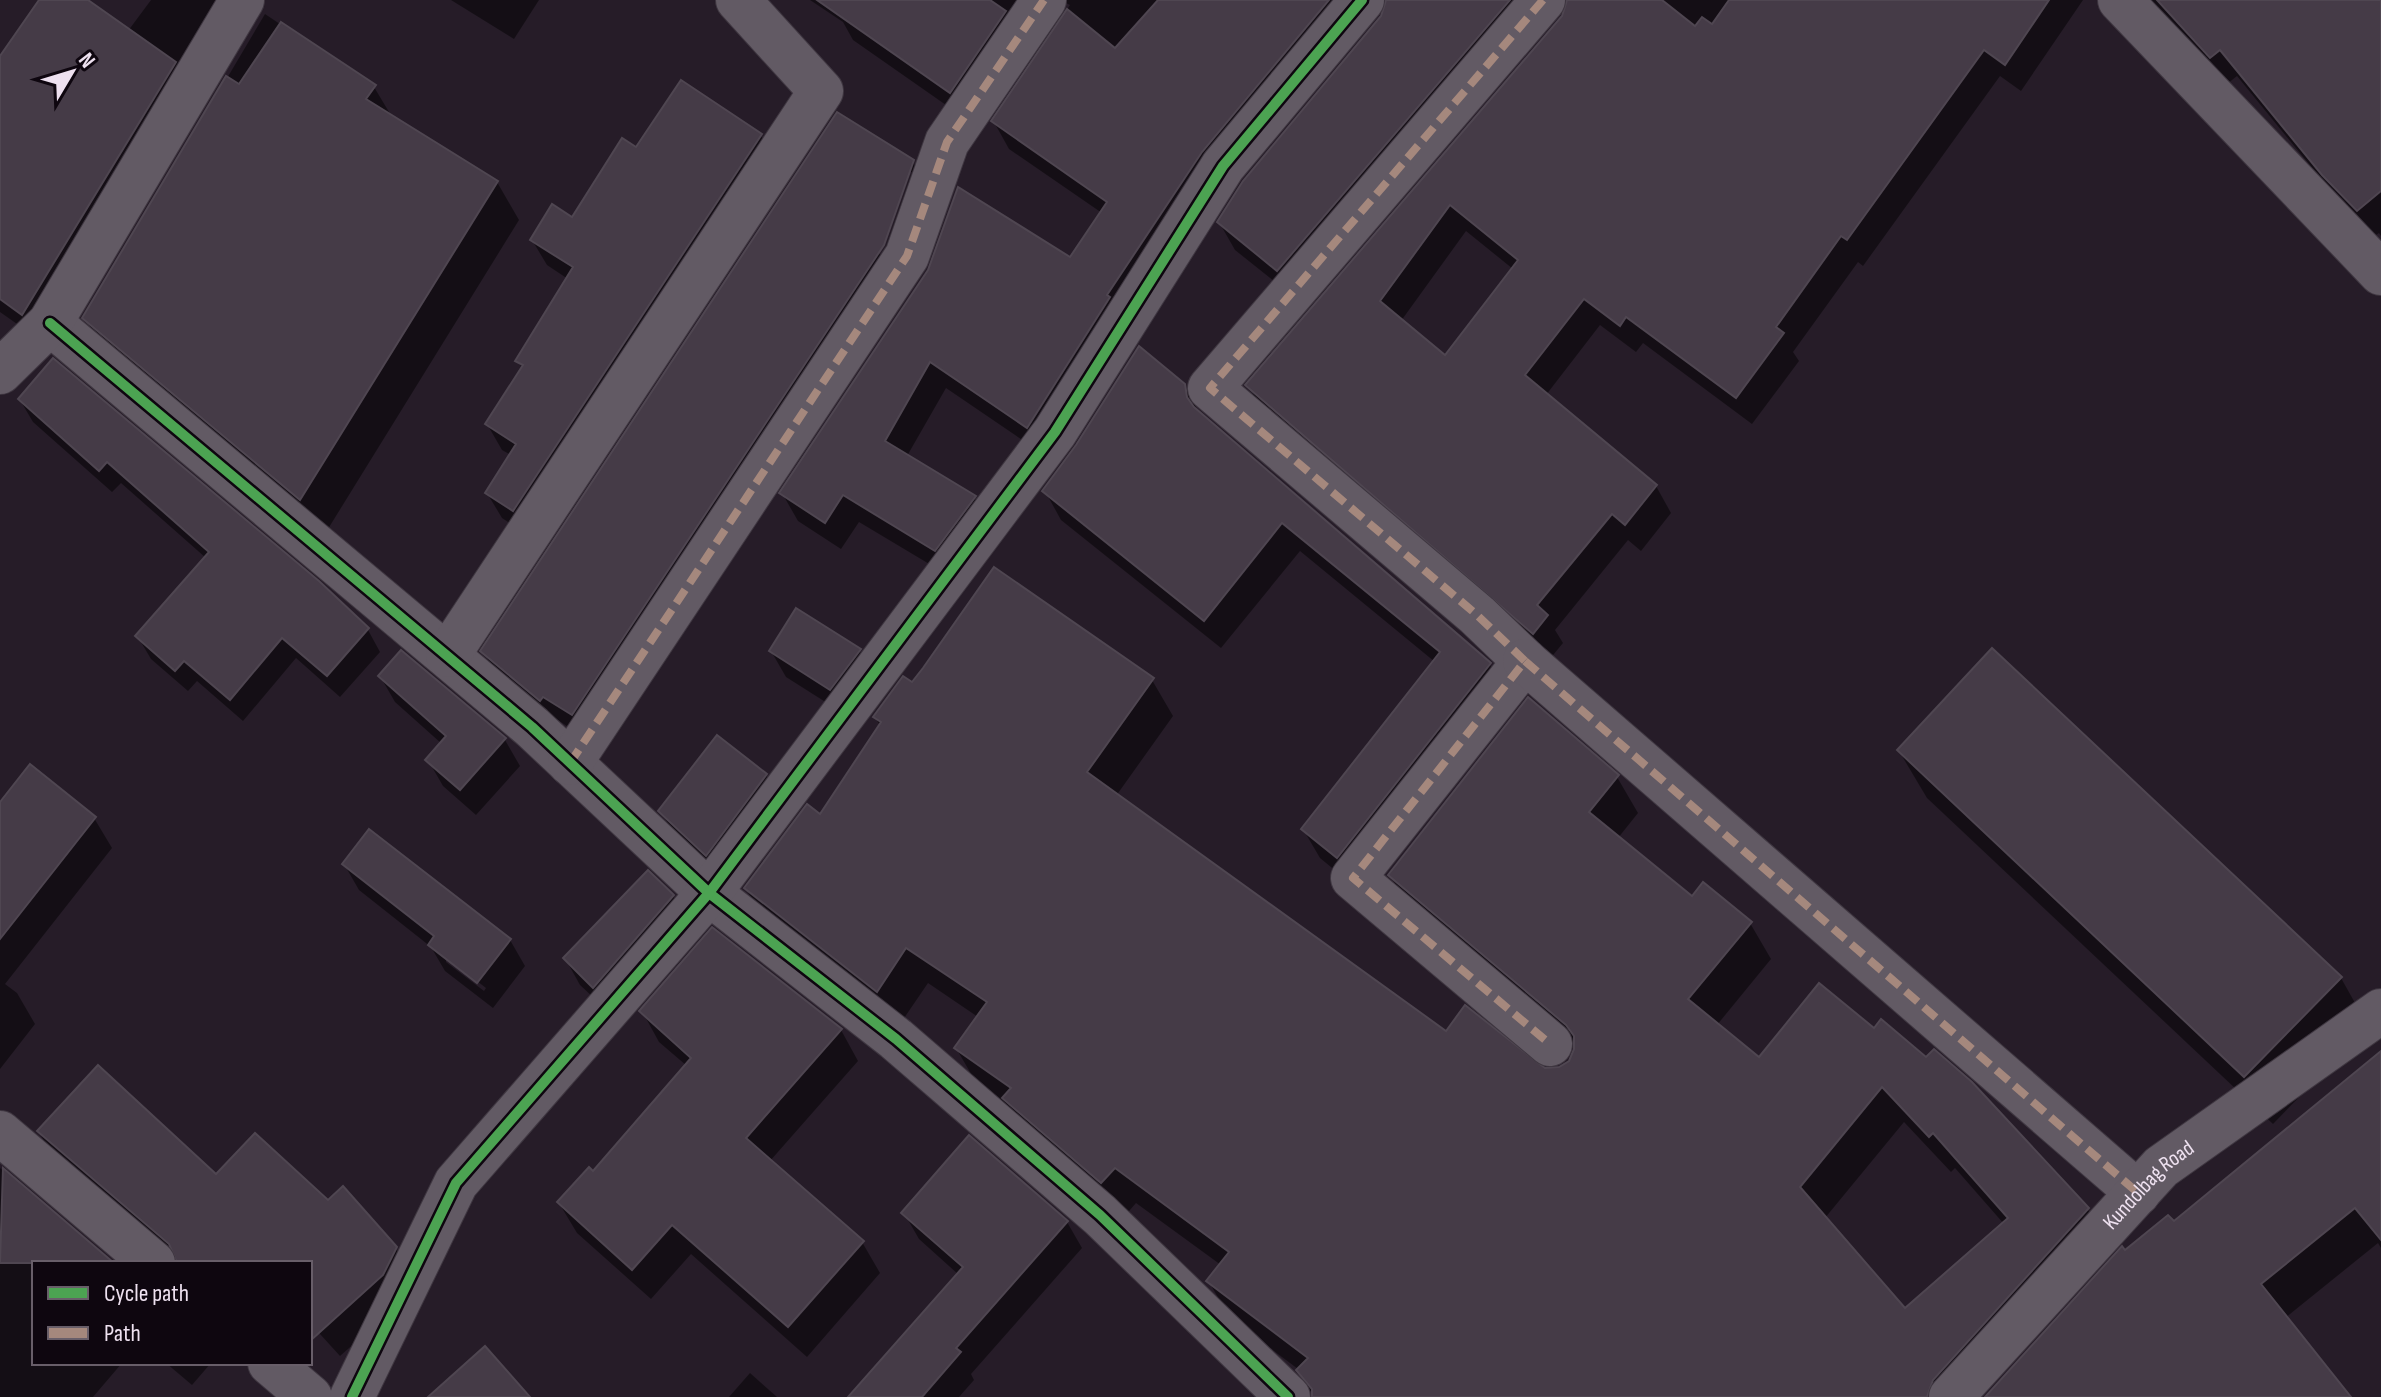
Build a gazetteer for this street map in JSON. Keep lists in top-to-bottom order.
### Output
{
  "streets": {
    "street": ["Kundolbag Road"]
  },
  "legend": ["Cycle path", "Path"],
  "north": "top right"
}
